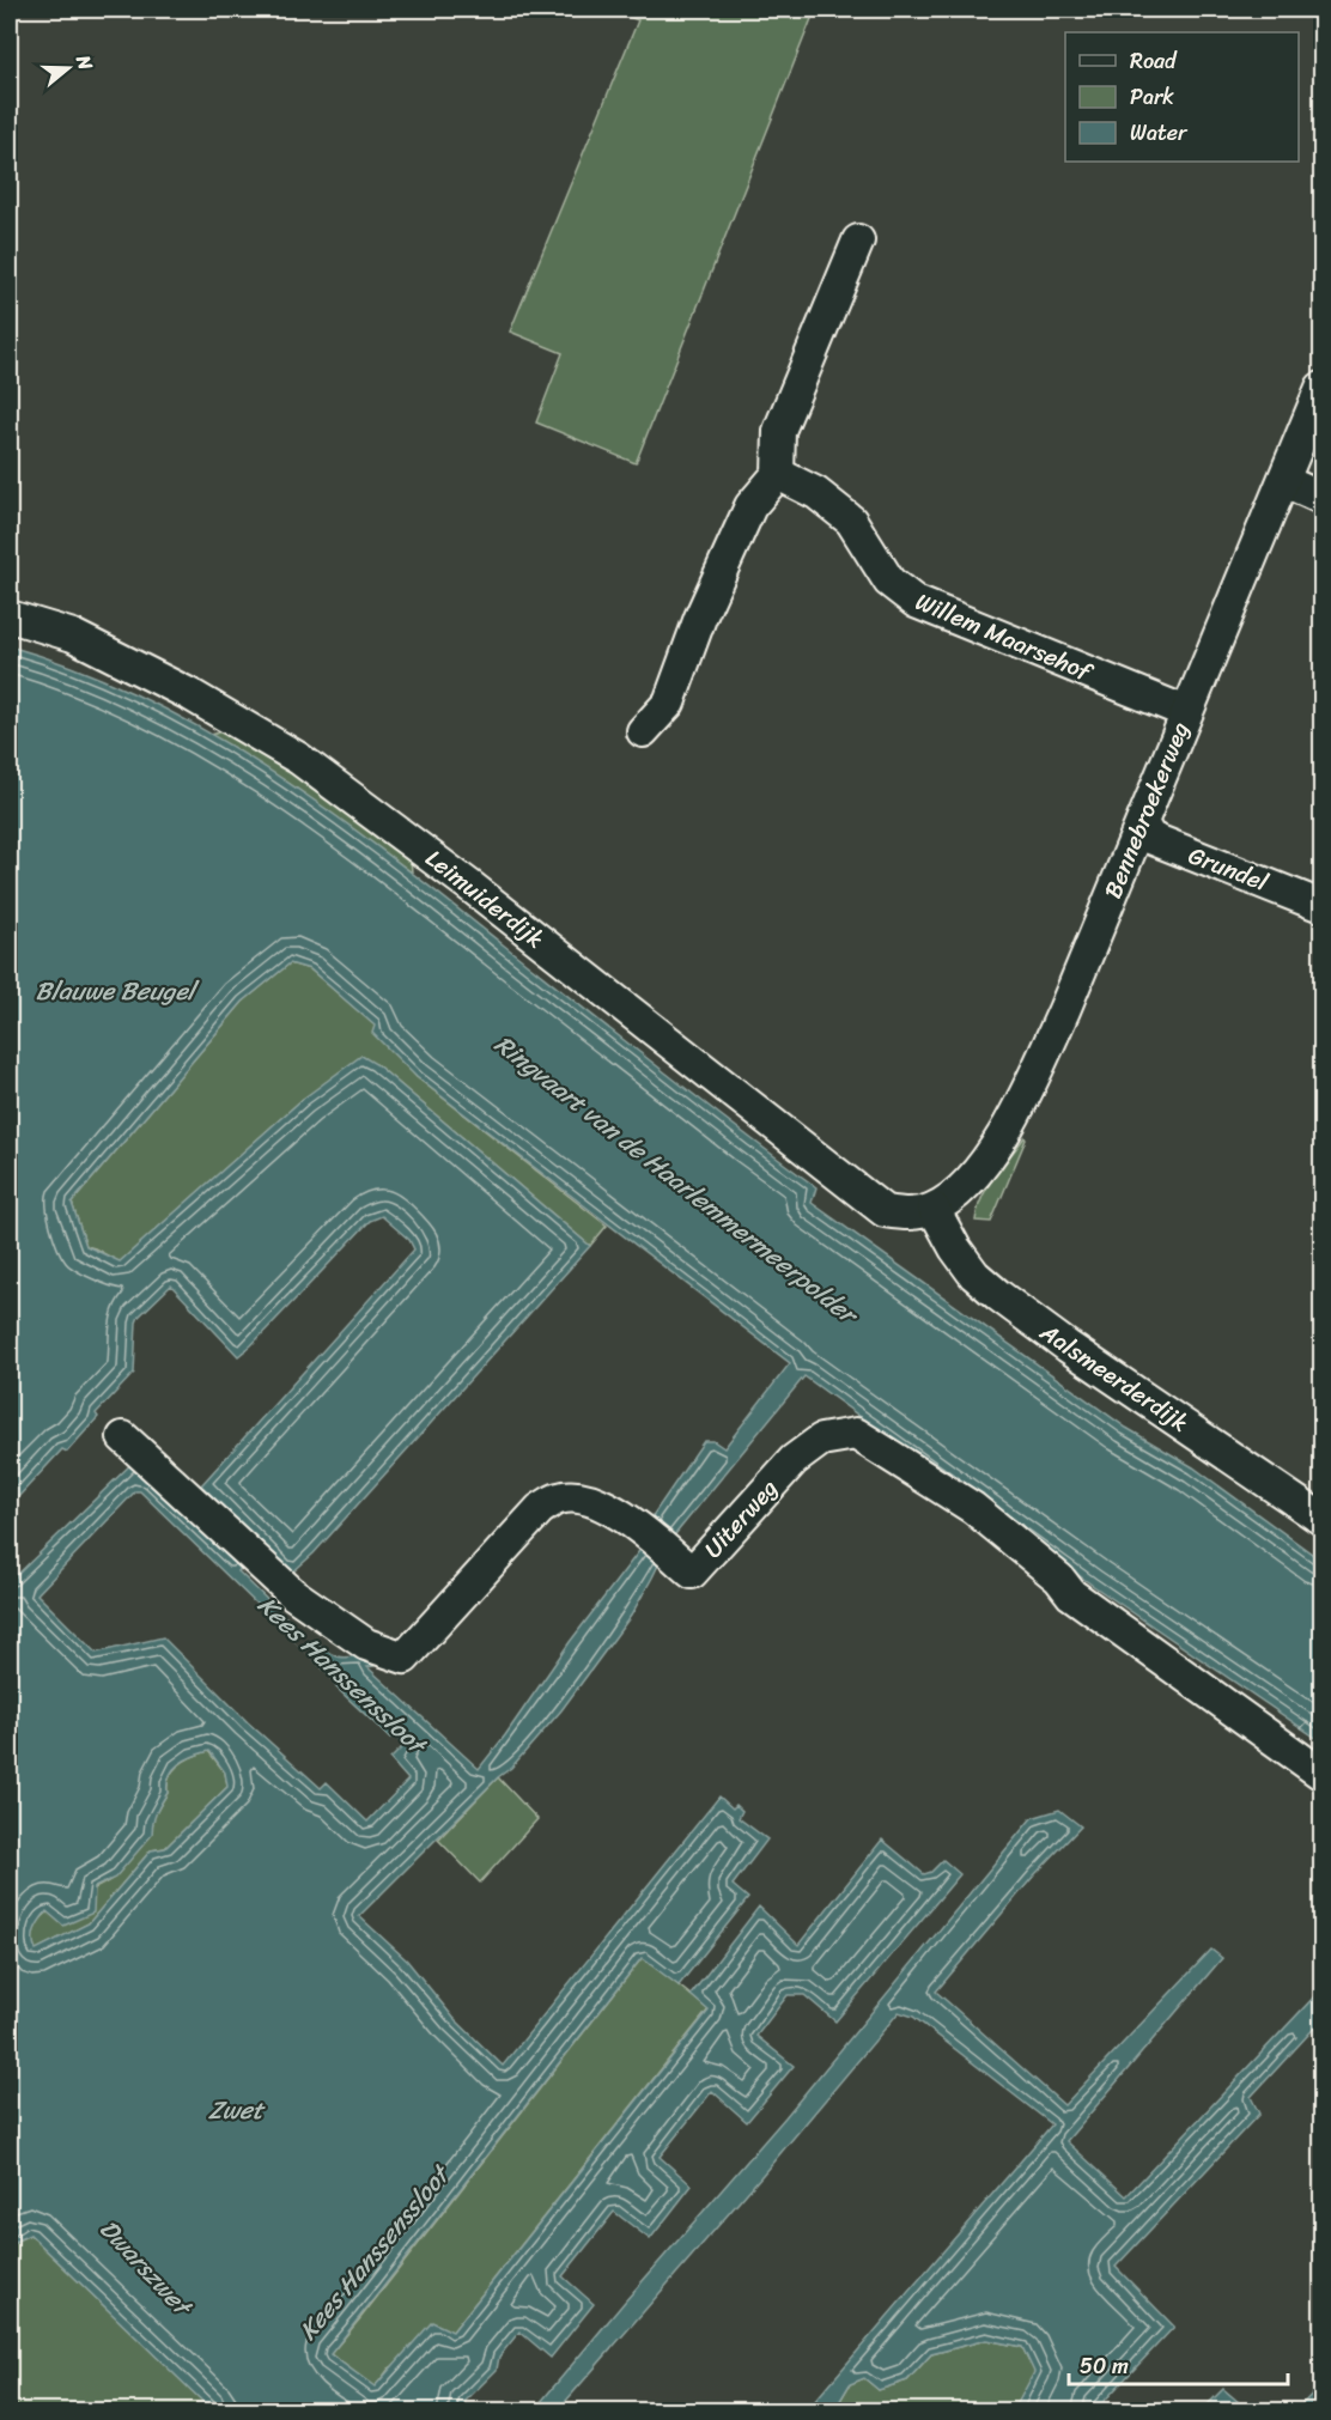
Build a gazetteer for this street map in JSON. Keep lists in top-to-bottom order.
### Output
{
  "streets": {
    "street": [
      "Willem Maarsehof",
      "Bennebroekerweg",
      "Grundel",
      "Leimuiderdijk",
      "Aalsmeerderdijk",
      "Uiterweg"
    ]
  },
  "crossings": [
    ["Willem Maarsehof", "Bennebroekerweg"],
    ["Bennebroekerweg", "Grundel"],
    ["Bennebroekerweg", "Leimuiderdijk"],
    ["Bennebroekerweg", "Aalsmeerderdijk"],
    ["Leimuiderdijk", "Aalsmeerderdijk"]
  ],
  "water": [
    "Blauwe Beugel",
    "Ringvaart van de Haarlemmermeerpolder",
    "Kees Hanssenssloot",
    "Zwet",
    "Dwarszwet"
  ],
  "legend": ["Road", "Park", "Water"],
  "scale_bar": "50 m",
  "north": "right"
}
